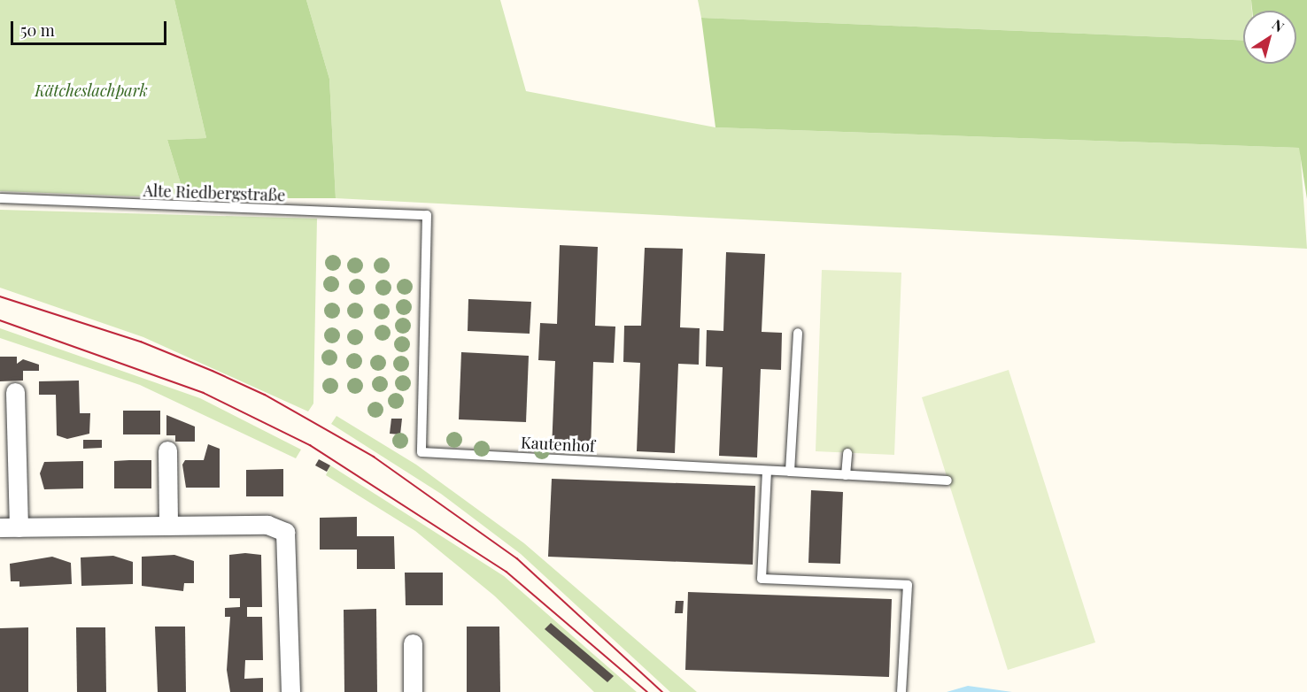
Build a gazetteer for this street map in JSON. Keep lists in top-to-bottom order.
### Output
{
  "streets": {
    "lane": ["Alte Riedbergstraße", "Kautenhof"]
  },
  "crossings": [
    ["Alte Riedbergstraße", "Kautenhof"]
  ],
  "parks": ["Kätcheslachpark"],
  "scale_bar": "50 m",
  "north": "top right"
}
